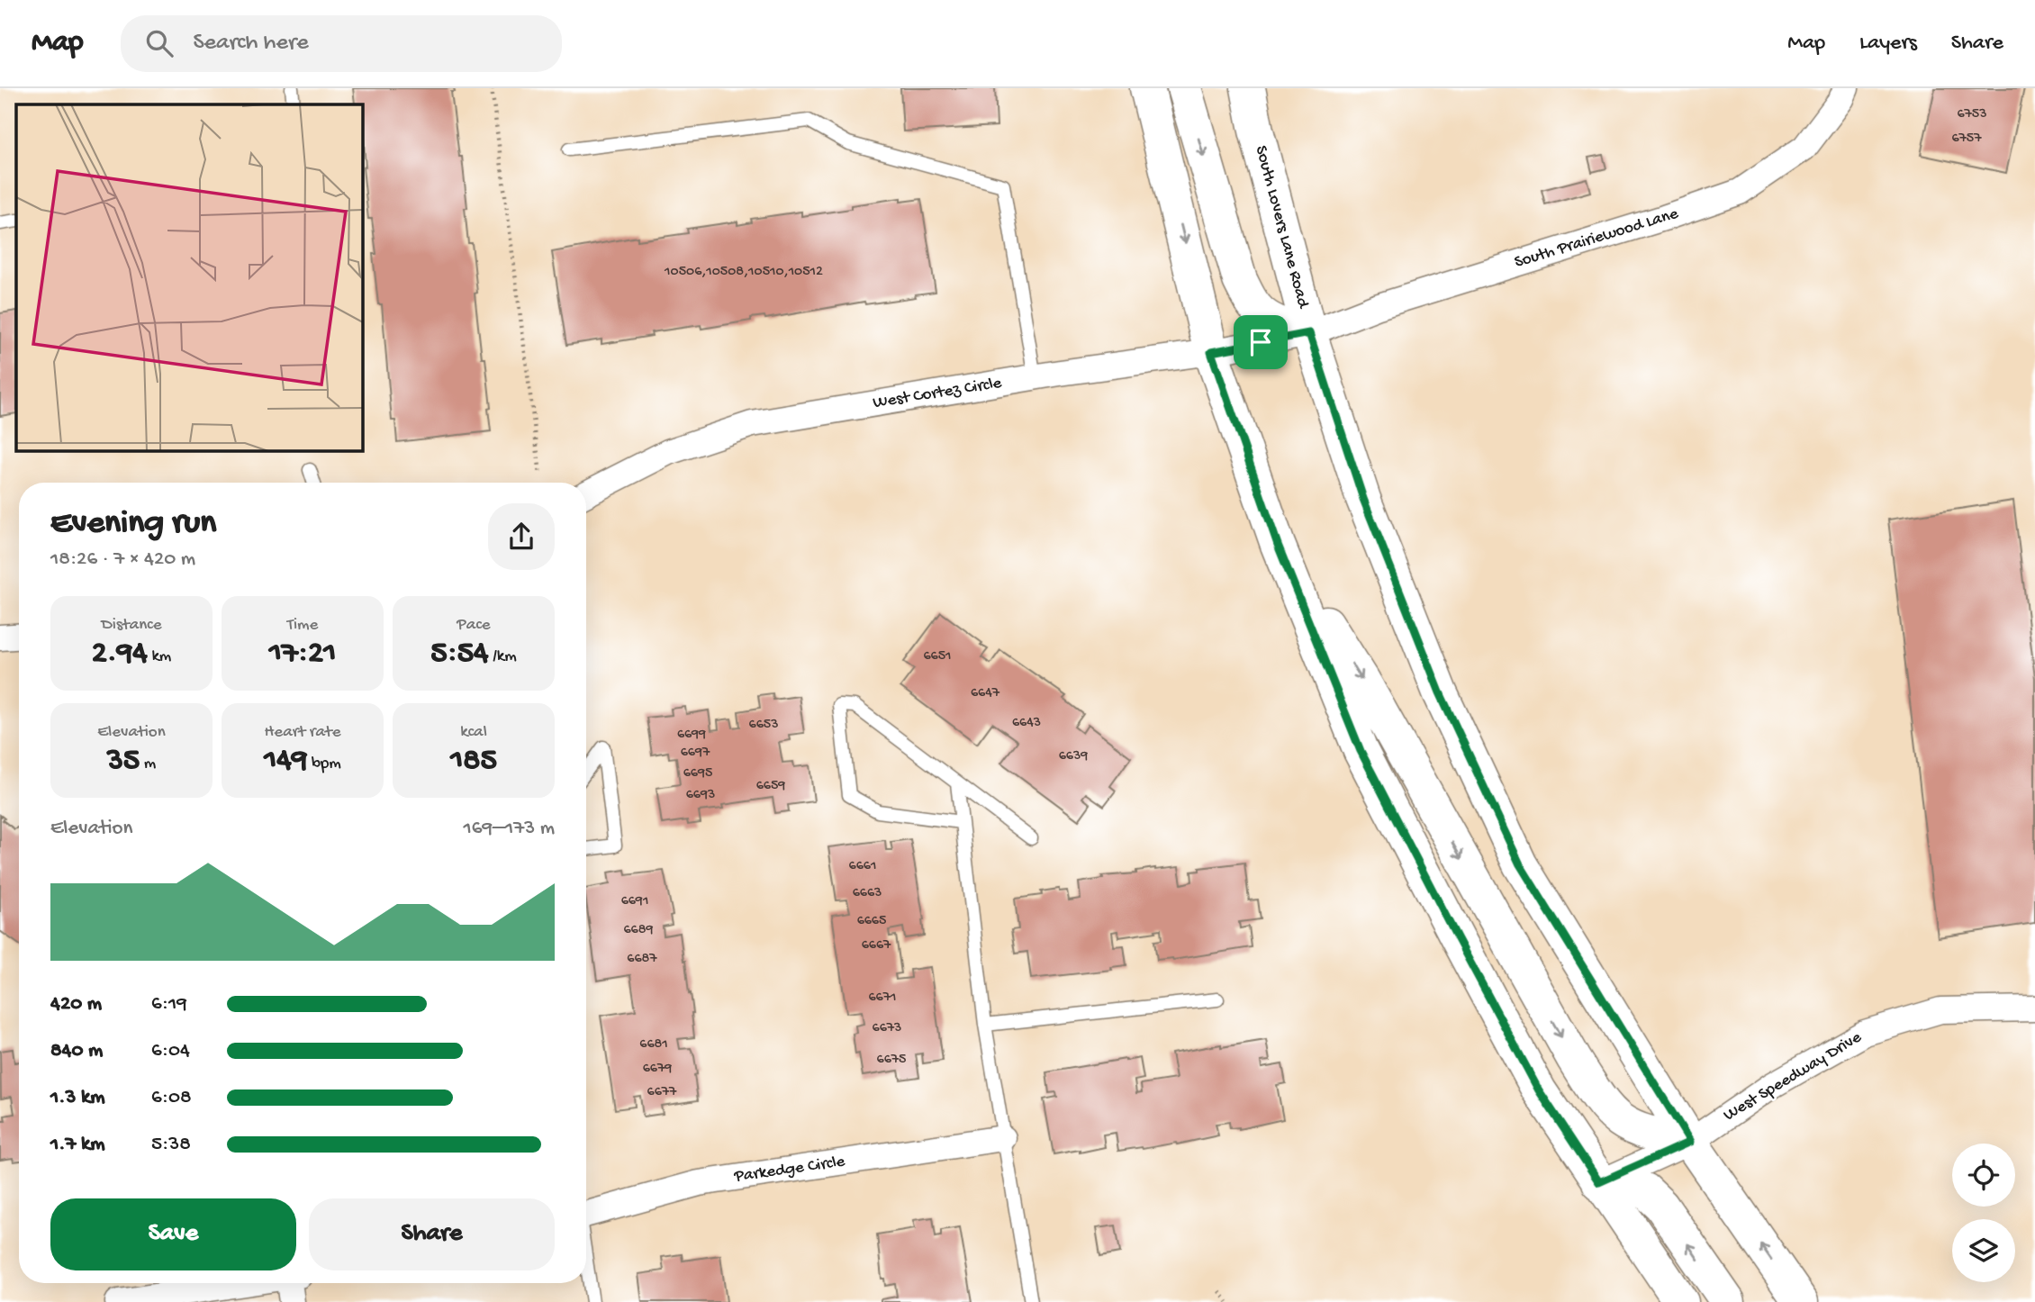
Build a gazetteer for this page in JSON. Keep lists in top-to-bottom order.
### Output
{
  "streets": {
    "main road": ["South Lovers Lane Road"],
    "street": [
      "South Prairiewood Lane",
      "West Cortez Circle",
      "West Speedway Drive",
      "Parkedge Circle"
    ]
  },
  "crossings": [
    ["South Lovers Lane Road", "South Prairiewood Lane"],
    ["South Lovers Lane Road", "West Cortez Circle"],
    ["South Lovers Lane Road", "West Speedway Drive"],
    ["South Prairiewood Lane", "West Cortez Circle"]
  ],
  "house_numbers": [
    "6753",
    "6757",
    "10506,10508,10510,10512",
    "6651",
    "6647",
    "6643",
    "6653",
    "6699",
    "6697",
    "6639",
    "6695",
    "6659",
    "6693",
    "6661",
    "6663",
    "6691",
    "6665",
    "6689",
    "6667",
    "6687",
    "6671",
    "6673",
    "6681",
    "6675",
    "6679",
    "6677"
  ],
  "page": {
    "header": "Map",
    "search": "Search here",
    "nav": ["Map", "Layers", "Share"],
    "heading": ["Evening run", "18:26 · 7 × 420 m"],
    "stats": [
      ["Distance", "2.94 km"],
      ["Time", "17:21"],
      ["Pace", "5:54 /km"],
      ["Elevation", "35 m"],
      ["Heart rate", "149 bpm"],
      ["kcal", "185"]
    ],
    "chart": ["Elevation", "169–173 m"],
    "list": [
      {
        "name": "420 m",
        "note": "6:19"
      },
      {
        "name": "840 m",
        "note": "6:04"
      },
      {
        "name": "1.3 km",
        "note": "6:08"
      },
      {
        "name": "1.7 km",
        "note": "5:38"
      }
    ],
    "buttons": ["Save", "Share"]
  }
}
